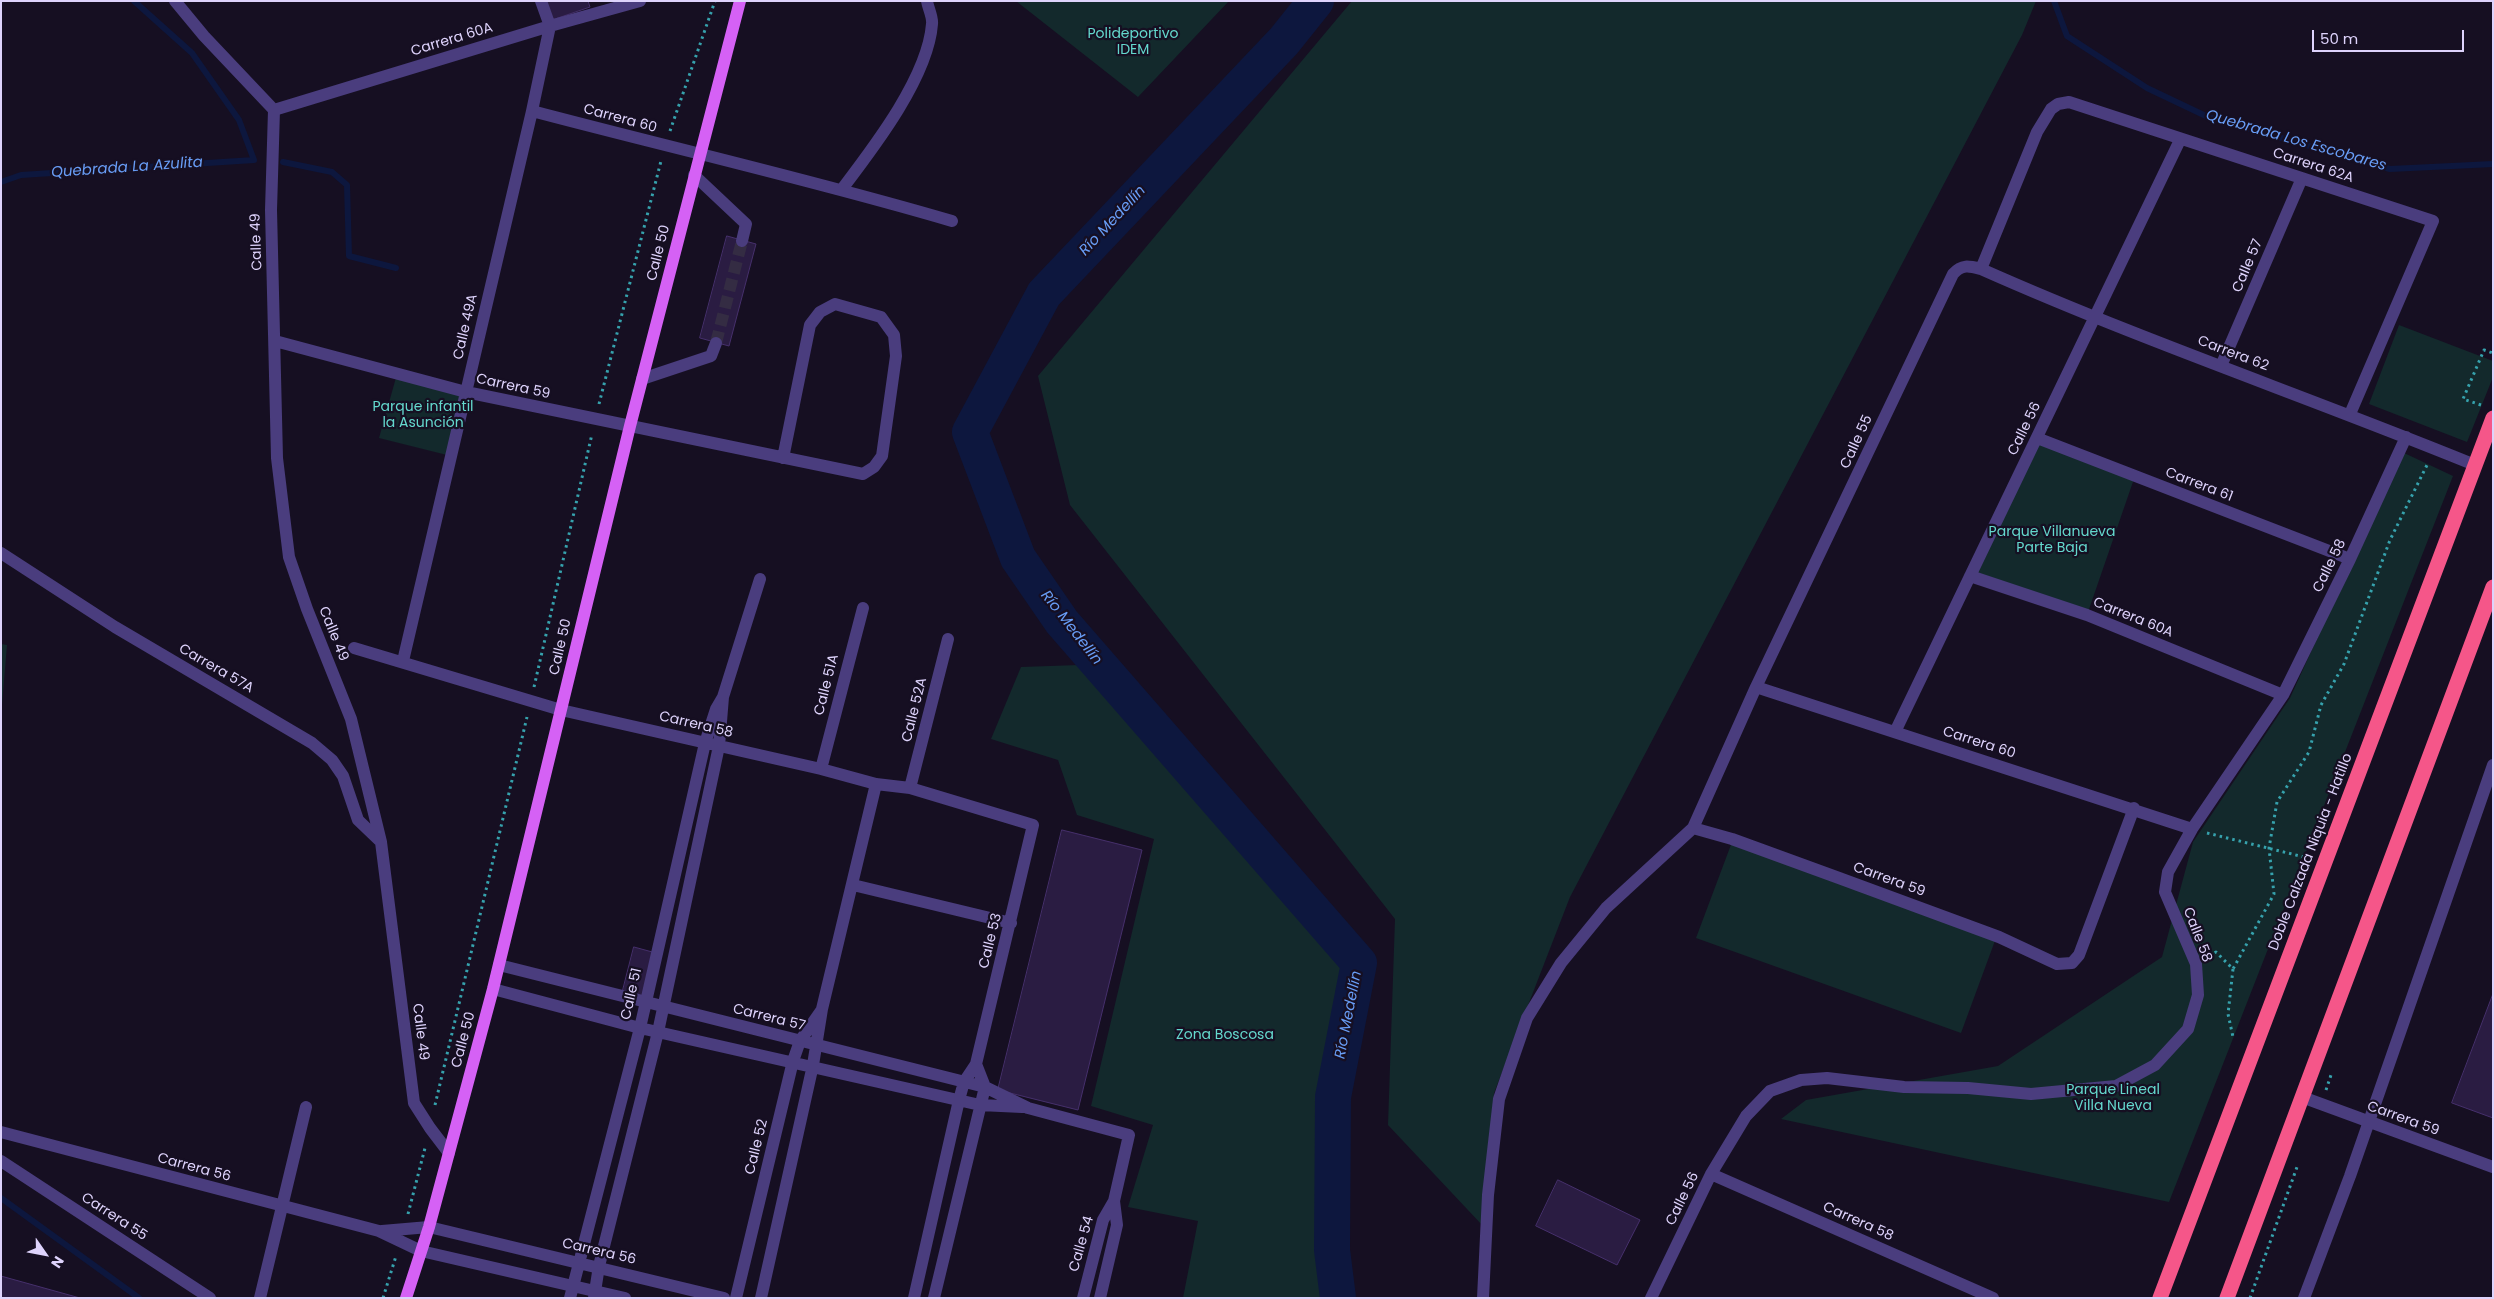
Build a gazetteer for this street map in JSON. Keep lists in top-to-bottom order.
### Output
{
  "streets": {
    "highway": ["Doble Calzada Niquia - Hatillo"],
    "main road": ["Calle 50"],
    "street": [
      "Carrera 60A",
      "Carrera 60",
      "Carrera 62A",
      "Calle 49",
      "Calle 57",
      "Calle 49A",
      "Carrera 62",
      "Carrera 59",
      "Calle 56",
      "Calle 55",
      "Carrera 61",
      "Calle 58",
      "Carrera 57A",
      "Calle 51A",
      "Calle 52A",
      "Carrera 58",
      "Calle 53",
      "Calle 51",
      "Carrera 57",
      "Calle 52",
      "Carrera 56",
      "Carrera 55",
      "Calle 54"
    ]
  },
  "crossings": [
    ["Carrera 60A", "Calle 49"],
    ["Carrera 60A", "Calle 49A"],
    ["Carrera 60A", "Calle 56"],
    ["Carrera 60A", "Calle 58"],
    ["Carrera 60", "Calle 50"],
    ["Carrera 60", "Calle 49A"],
    ["Carrera 60", "Carrera 59"],
    ["Carrera 60", "Calle 56"],
    ["Carrera 60", "Calle 55"],
    ["Carrera 60", "Calle 58"],
    ["Carrera 62A", "Calle 57"],
    ["Carrera 62A", "Carrera 62"],
    ["Carrera 62A", "Calle 56"],
    ["Carrera 62A", "Calle 55"],
    ["Calle 49", "Calle 50"],
    ["Calle 49", "Carrera 59"],
    ["Calle 49", "Carrera 57A"],
    ["Calle 50", "Carrera 59"],
    ["Calle 50", "Carrera 58"],
    ["Calle 50", "Carrera 57"],
    ["Calle 50", "Carrera 56"],
    ["Calle 57", "Carrera 62"],
    ["Calle 49A", "Carrera 59"],
    ["Calle 49A", "Carrera 58"],
    ["Carrera 62", "Calle 56"],
    ["Carrera 62", "Calle 55"],
    ["Carrera 62", "Calle 58"],
    ["Carrera 62", "Doble Calzada Niquia - Hatillo"],
    ["Carrera 59", "Calle 55"],
    ["Calle 56", "Carrera 61"],
    ["Calle 56", "Calle 58"],
    ["Calle 56", "Carrera 58"],
    ["Carrera 61", "Calle 58"],
    ["Calle 51A", "Carrera 58"],
    ["Calle 52A", "Carrera 58"],
    ["Carrera 58", "Calle 53"],
    ["Carrera 58", "Calle 51"],
    ["Carrera 58", "Calle 52"],
    ["Calle 53", "Carrera 57"],
    ["Calle 51", "Carrera 57"],
    ["Calle 51", "Carrera 56"],
    ["Carrera 57", "Calle 52"],
    ["Carrera 57", "Calle 54"]
  ],
  "water": ["Quebrada Los Escobares", "Quebrada La Azulita", "Río Medellín"],
  "parks": [
    "Polideportivo IDEM",
    "Parque infantil la Asunción",
    "Parque Villanueva Parte Baja",
    "Zona Boscosa",
    "Parque Lineal Villa Nueva"
  ],
  "scale_bar": "50 m",
  "north": "bottom right"
}
